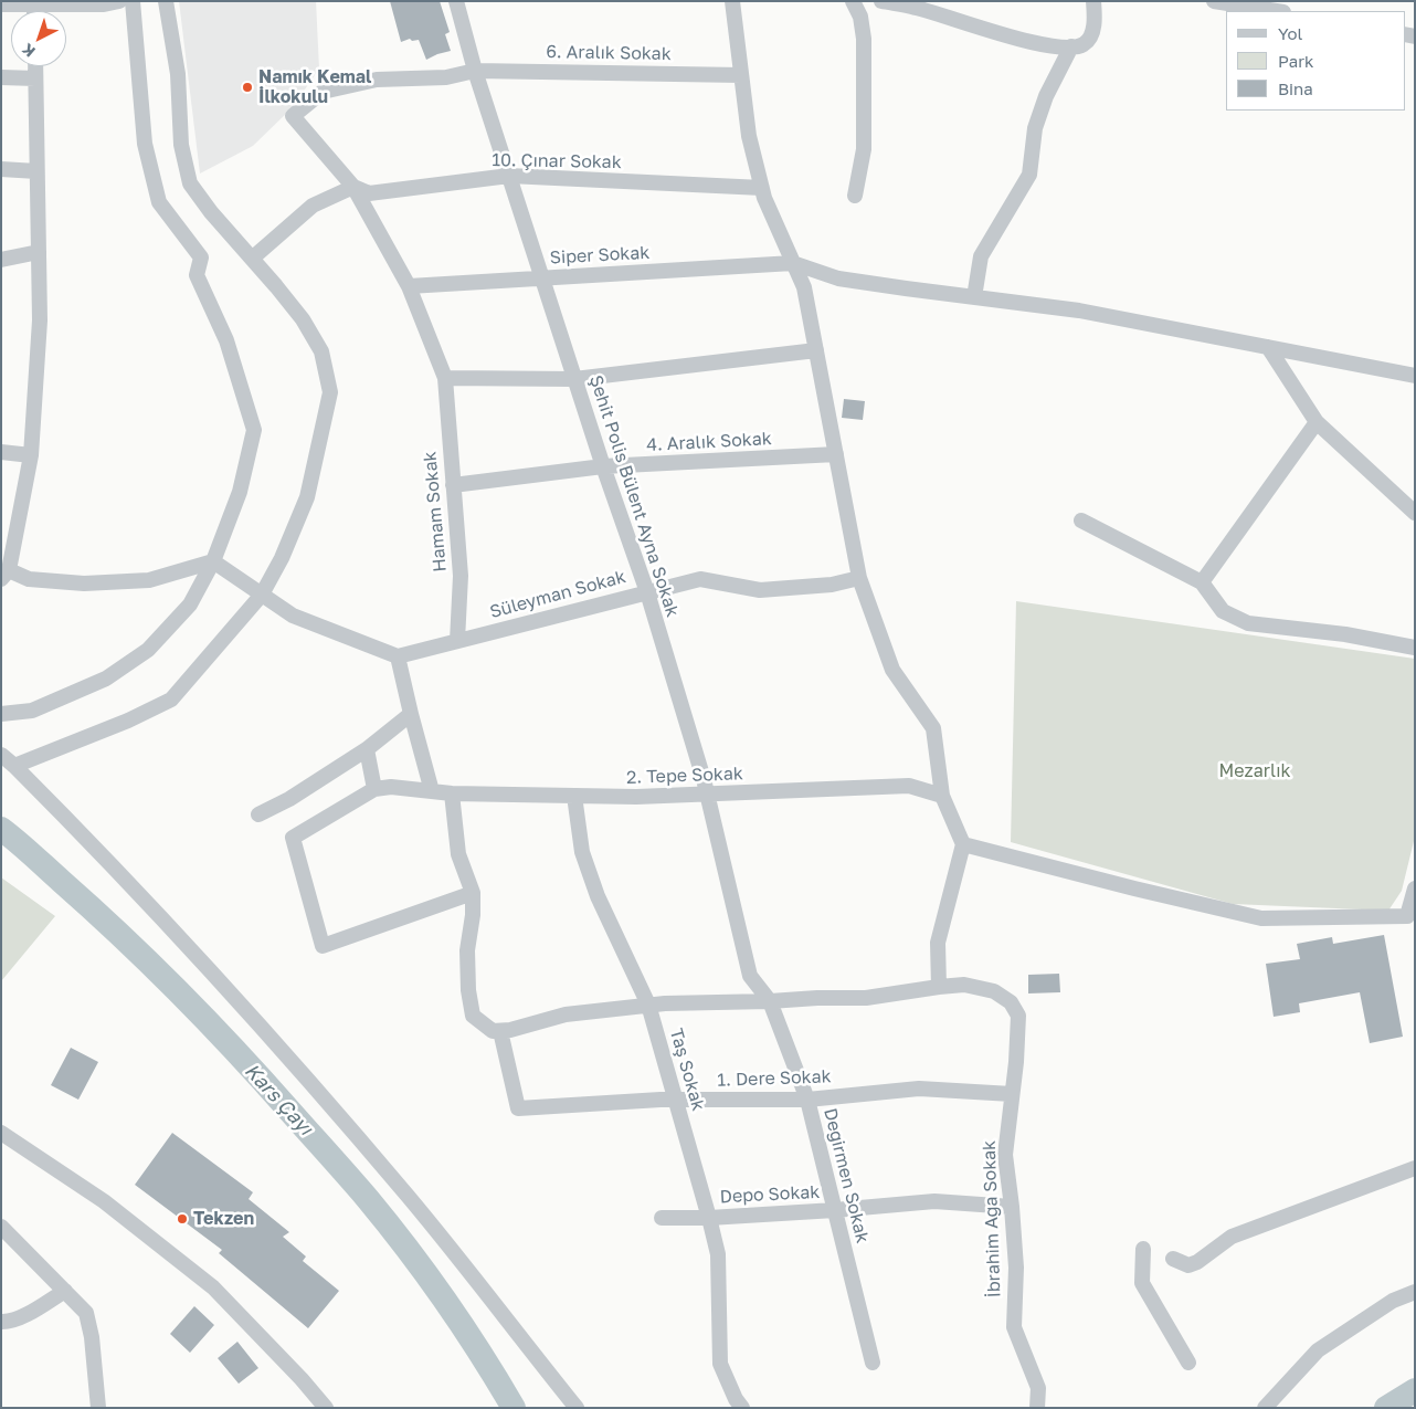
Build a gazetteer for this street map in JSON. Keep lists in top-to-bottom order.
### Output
{
  "streets": {
    "street": [
      "6. Aralık Sokak",
      "10. Çınar Sokak",
      "Siper Sokak",
      "4. Aralık Sokak",
      "Şehit Polis Bülent Ayna Sokak",
      "Hamam Sokak",
      "Süleyman Sokak",
      "2. Tepe Sokak",
      "Taş Sokak",
      "1. Dere Sokak",
      "Değirmen Sokak",
      "Depo Sokak",
      "İbrahim Ağa Sokak"
    ]
  },
  "crossings": [
    ["6. Aralık Sokak", "10. Çınar Sokak"],
    ["6. Aralık Sokak", "Şehit Polis Bülent Ayna Sokak"],
    ["6. Aralık Sokak", "Hamam Sokak"],
    ["10. Çınar Sokak", "Şehit Polis Bülent Ayna Sokak"],
    ["10. Çınar Sokak", "Hamam Sokak"],
    ["Siper Sokak", "Şehit Polis Bülent Ayna Sokak"],
    ["Siper Sokak", "Hamam Sokak"],
    ["4. Aralık Sokak", "Şehit Polis Bülent Ayna Sokak"],
    ["4. Aralık Sokak", "Hamam Sokak"],
    ["Şehit Polis Bülent Ayna Sokak", "Süleyman Sokak"],
    ["Şehit Polis Bülent Ayna Sokak", "2. Tepe Sokak"],
    ["Şehit Polis Bülent Ayna Sokak", "Değirmen Sokak"],
    ["Şehit Polis Bülent Ayna Sokak", "İbrahim Ağa Sokak"],
    ["Hamam Sokak", "Süleyman Sokak"],
    ["2. Tepe Sokak", "Taş Sokak"],
    ["Taş Sokak", "1. Dere Sokak"],
    ["Taş Sokak", "Depo Sokak"],
    ["Taş Sokak", "İbrahim Ağa Sokak"],
    ["1. Dere Sokak", "Değirmen Sokak"],
    ["1. Dere Sokak", "İbrahim Ağa Sokak"],
    ["Değirmen Sokak", "Depo Sokak"],
    ["Değirmen Sokak", "İbrahim Ağa Sokak"],
    ["Depo Sokak", "İbrahim Ağa Sokak"]
  ],
  "water": ["Kars Çayı"],
  "parks": ["Mezarlık"],
  "places": ["Namık Kemal İlkokulu", "Tekzen"],
  "legend": ["Yol", "Park", "Bina"],
  "north": "bottom left"
}
